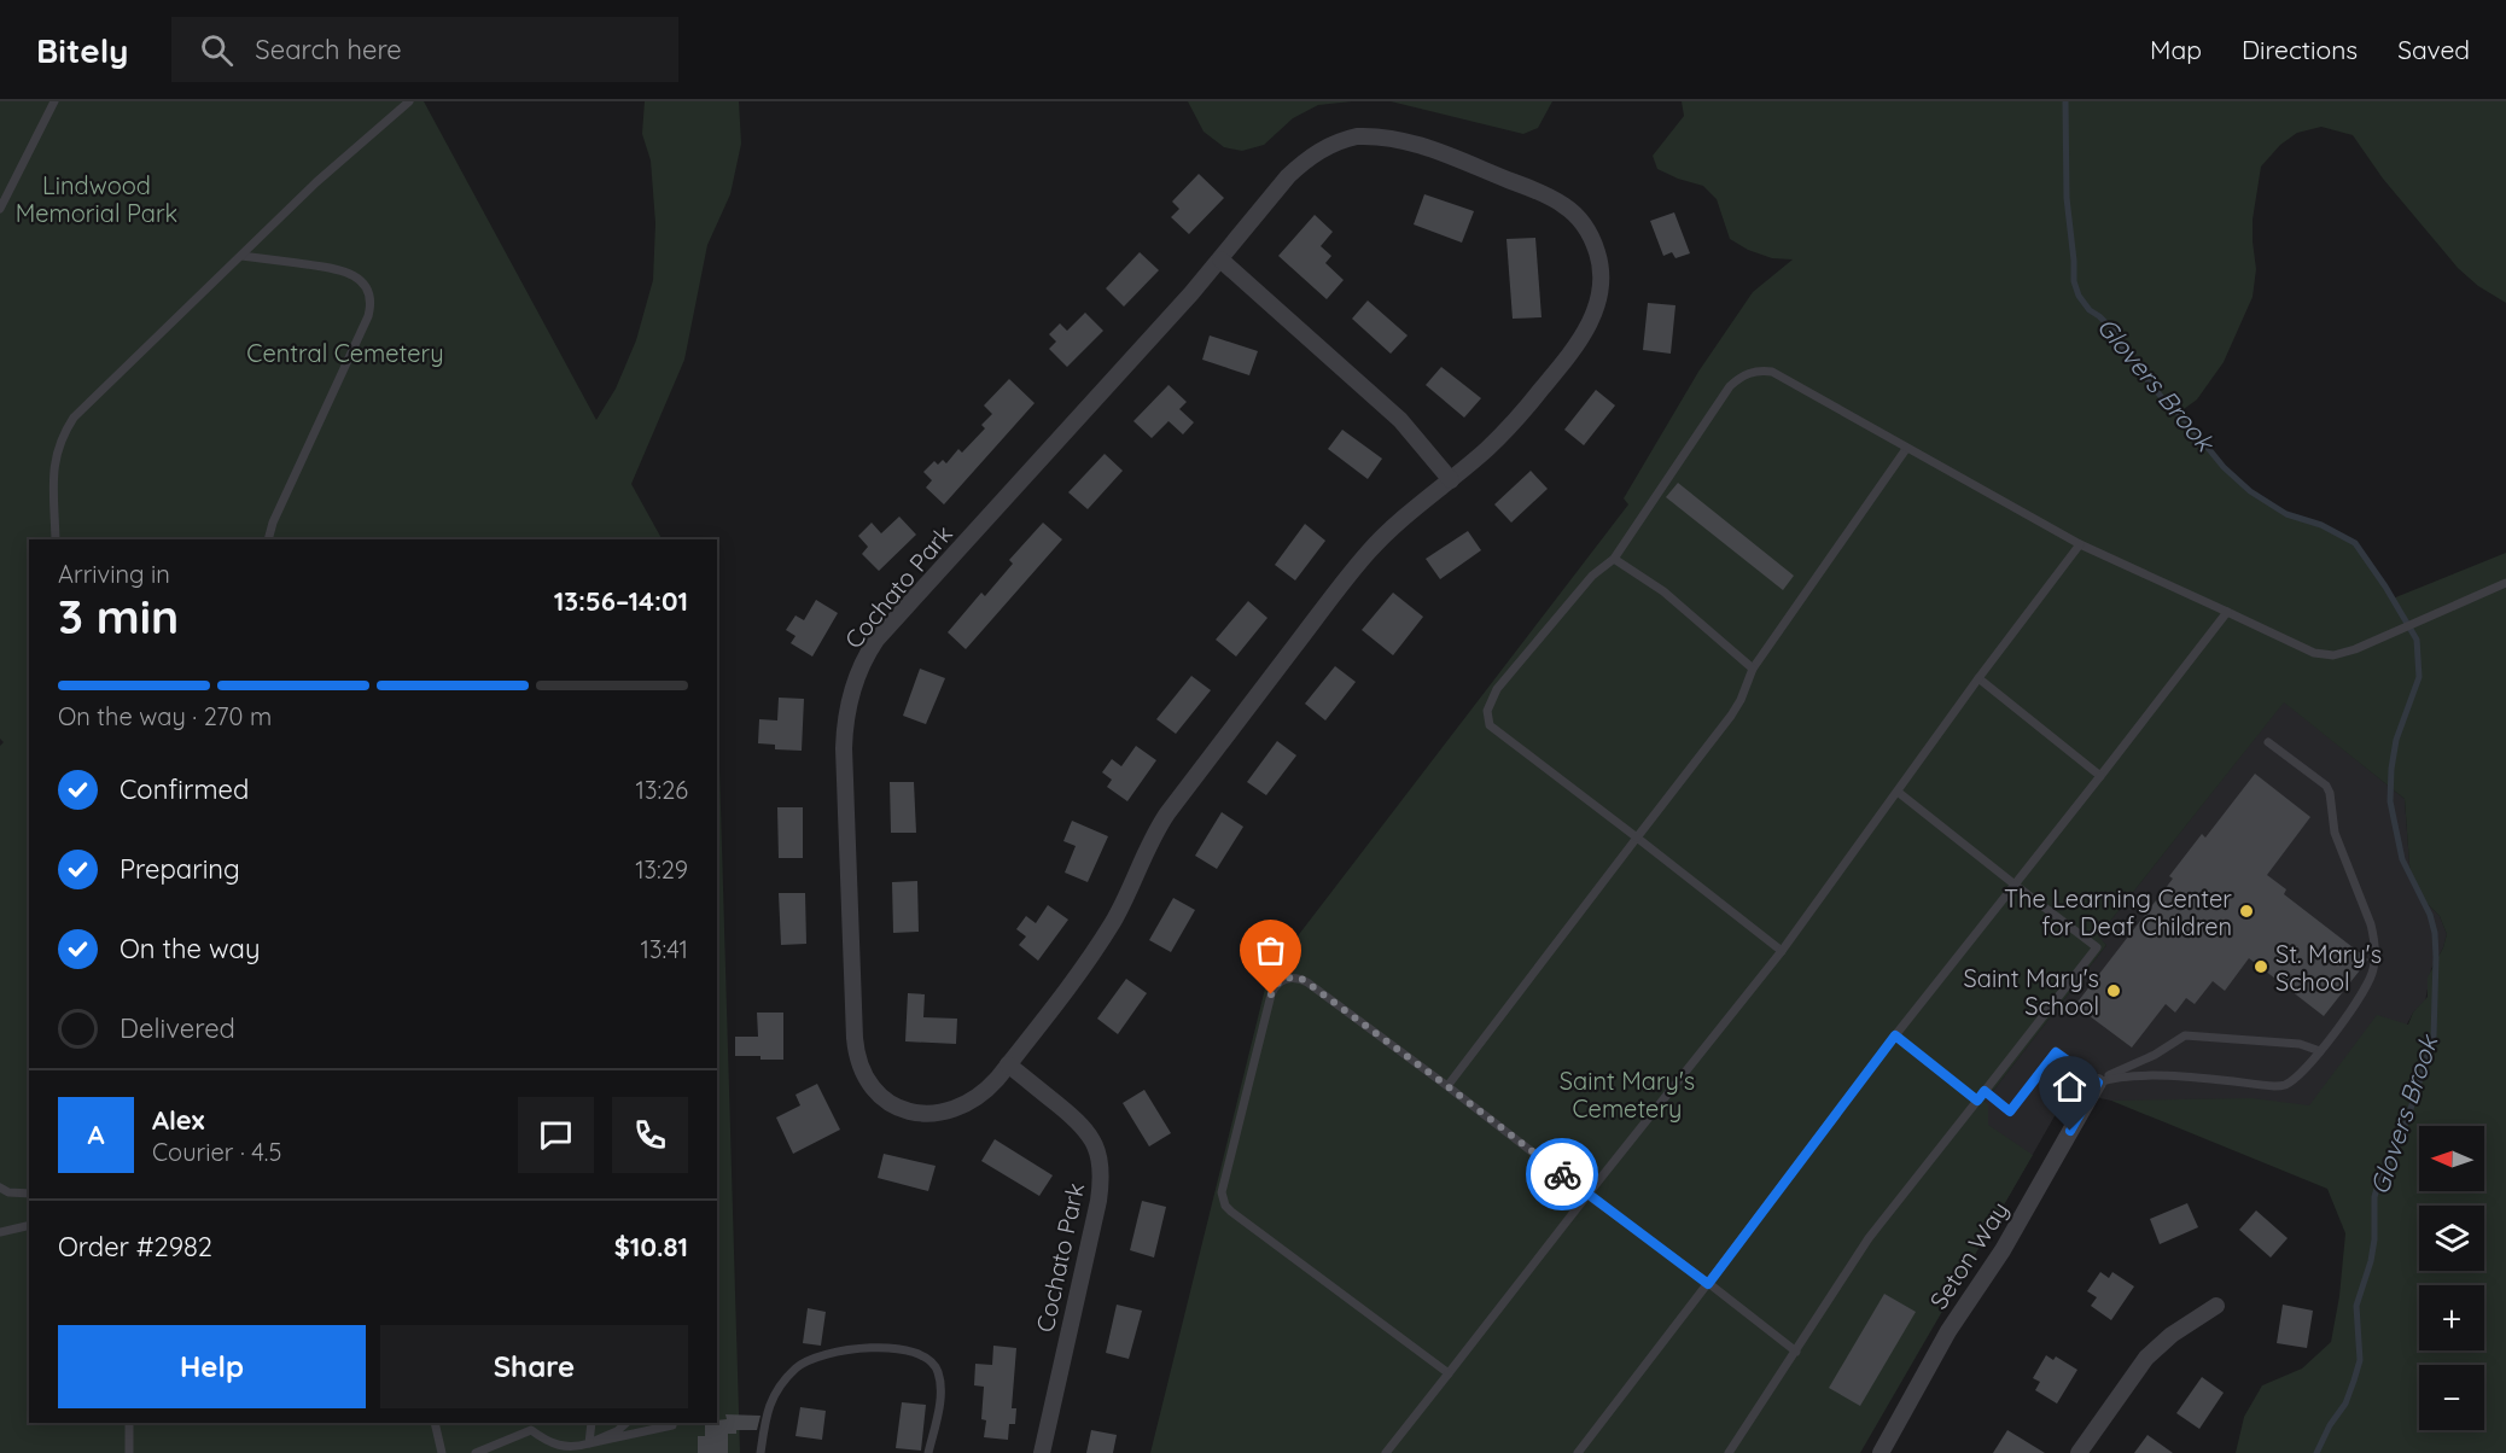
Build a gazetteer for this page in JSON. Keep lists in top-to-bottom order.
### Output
{
  "streets": {
    "street": ["Cochato Park", "Seton Way"]
  },
  "water": ["Glovers Brook"],
  "parks": ["Lindwood Memorial Park", "Central Cemetery", "Saint Mary's Cemetery"],
  "places": ["The Learning Center for Deaf Children", "St. Mary's School", "Saint Mary's School"],
  "north": "left",
  "page": {
    "header": "Bitely",
    "search": "Search here",
    "nav": ["Map", "Directions", "Saved"],
    "heading": ["3 min", "Arriving in", "13:56–14:01"],
    "panel": [
      "Alex",
      "Courier · 4.5",
      "Order #2982",
      "$10.81"
    ],
    "bar": "On the way · 270 m",
    "list": [
      ["Confirmed", "13:26"],
      ["Preparing", "13:29"],
      ["On the way", "13:41"],
      "Delivered"
    ],
    "round": "A",
    "map_buttons": ["+", "−"],
    "buttons": ["Help", "Share"]
  }
}
